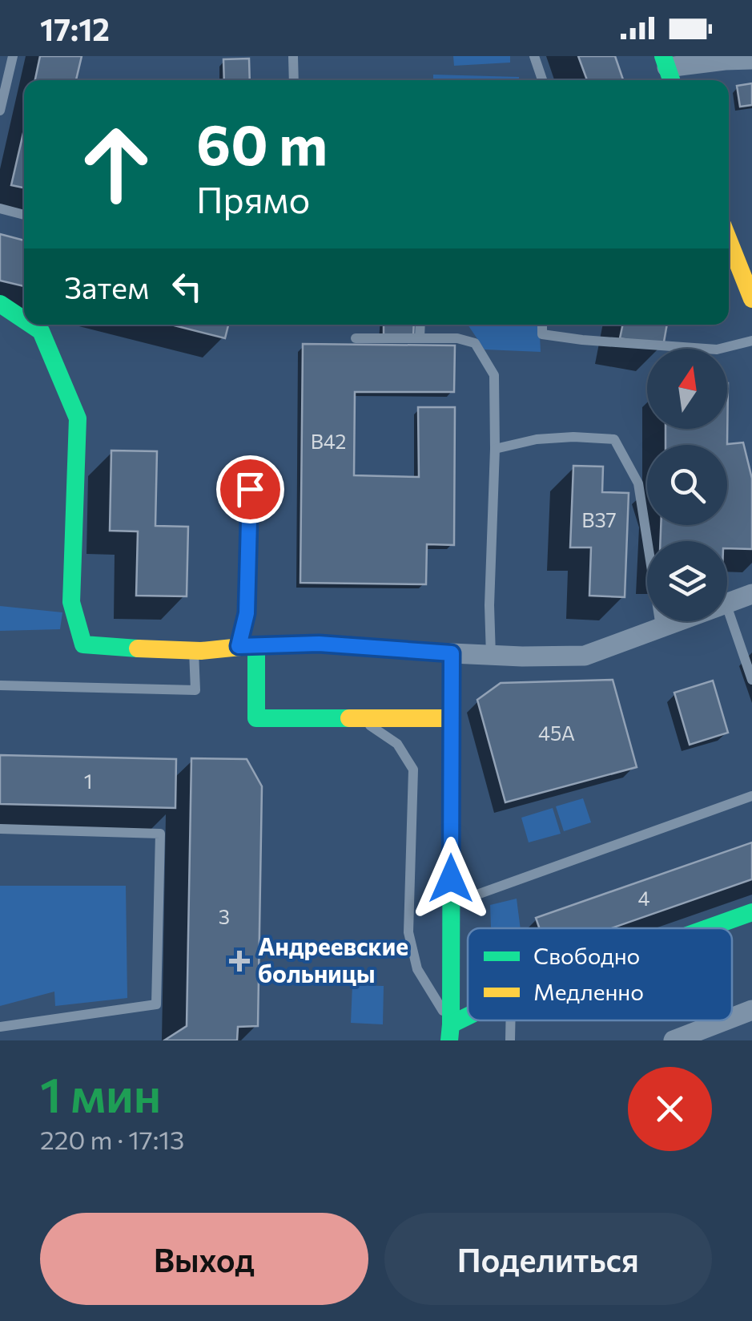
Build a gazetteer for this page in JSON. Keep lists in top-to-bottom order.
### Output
{
  "places": {
    "health": ["Андреевские больницы"]
  },
  "house_numbers": [
    "В42",
    "В37",
    "45А",
    "1",
    "4",
    "3"
  ],
  "legend": ["Свободно", "Медленно"],
  "north": "top",
  "page": {
    "status": "17:12",
    "turn": ["60 m", "Прямо"],
    "then": "Затем",
    "heading": ["1 мин", "220 m · 17:13"],
    "buttons": ["Выход", "Поделиться"]
  }
}
